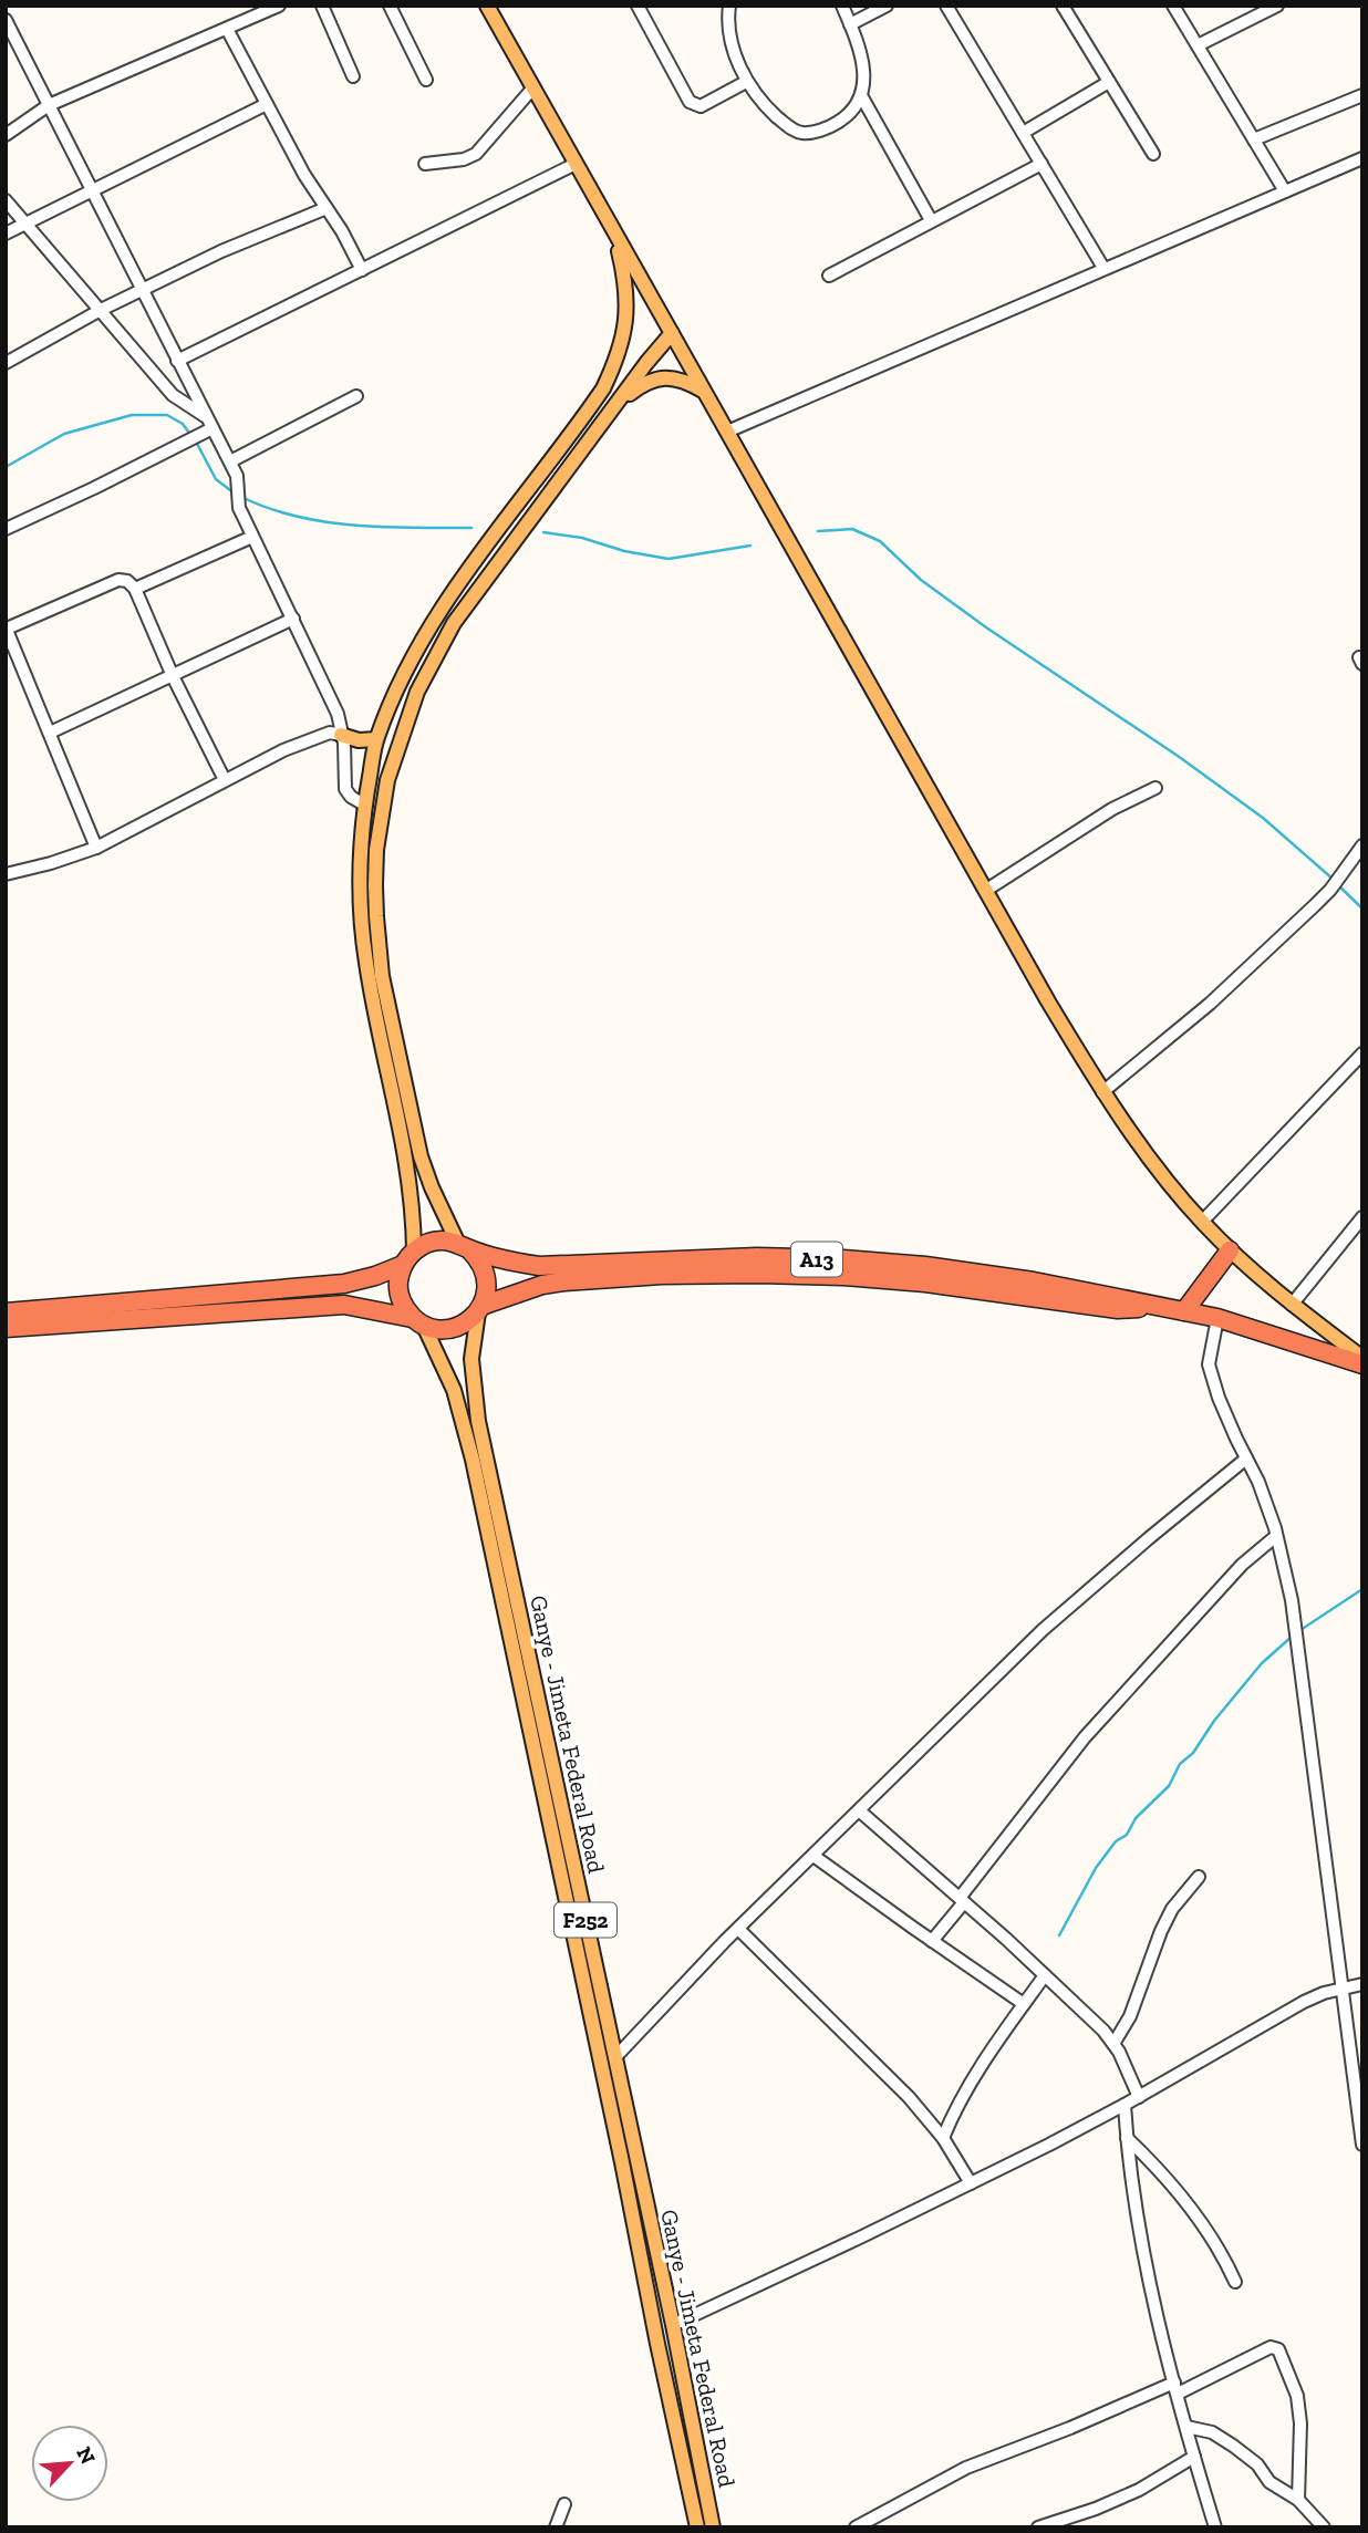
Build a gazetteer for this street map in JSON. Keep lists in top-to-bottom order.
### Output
{
  "streets": {
    "highway": ["A13"],
    "main road": ["Ganye - Jimeta Federal Road", "F252"]
  },
  "crossings": [
    ["A13", "Ganye - Jimeta Federal Road"]
  ],
  "north": "top right"
}
